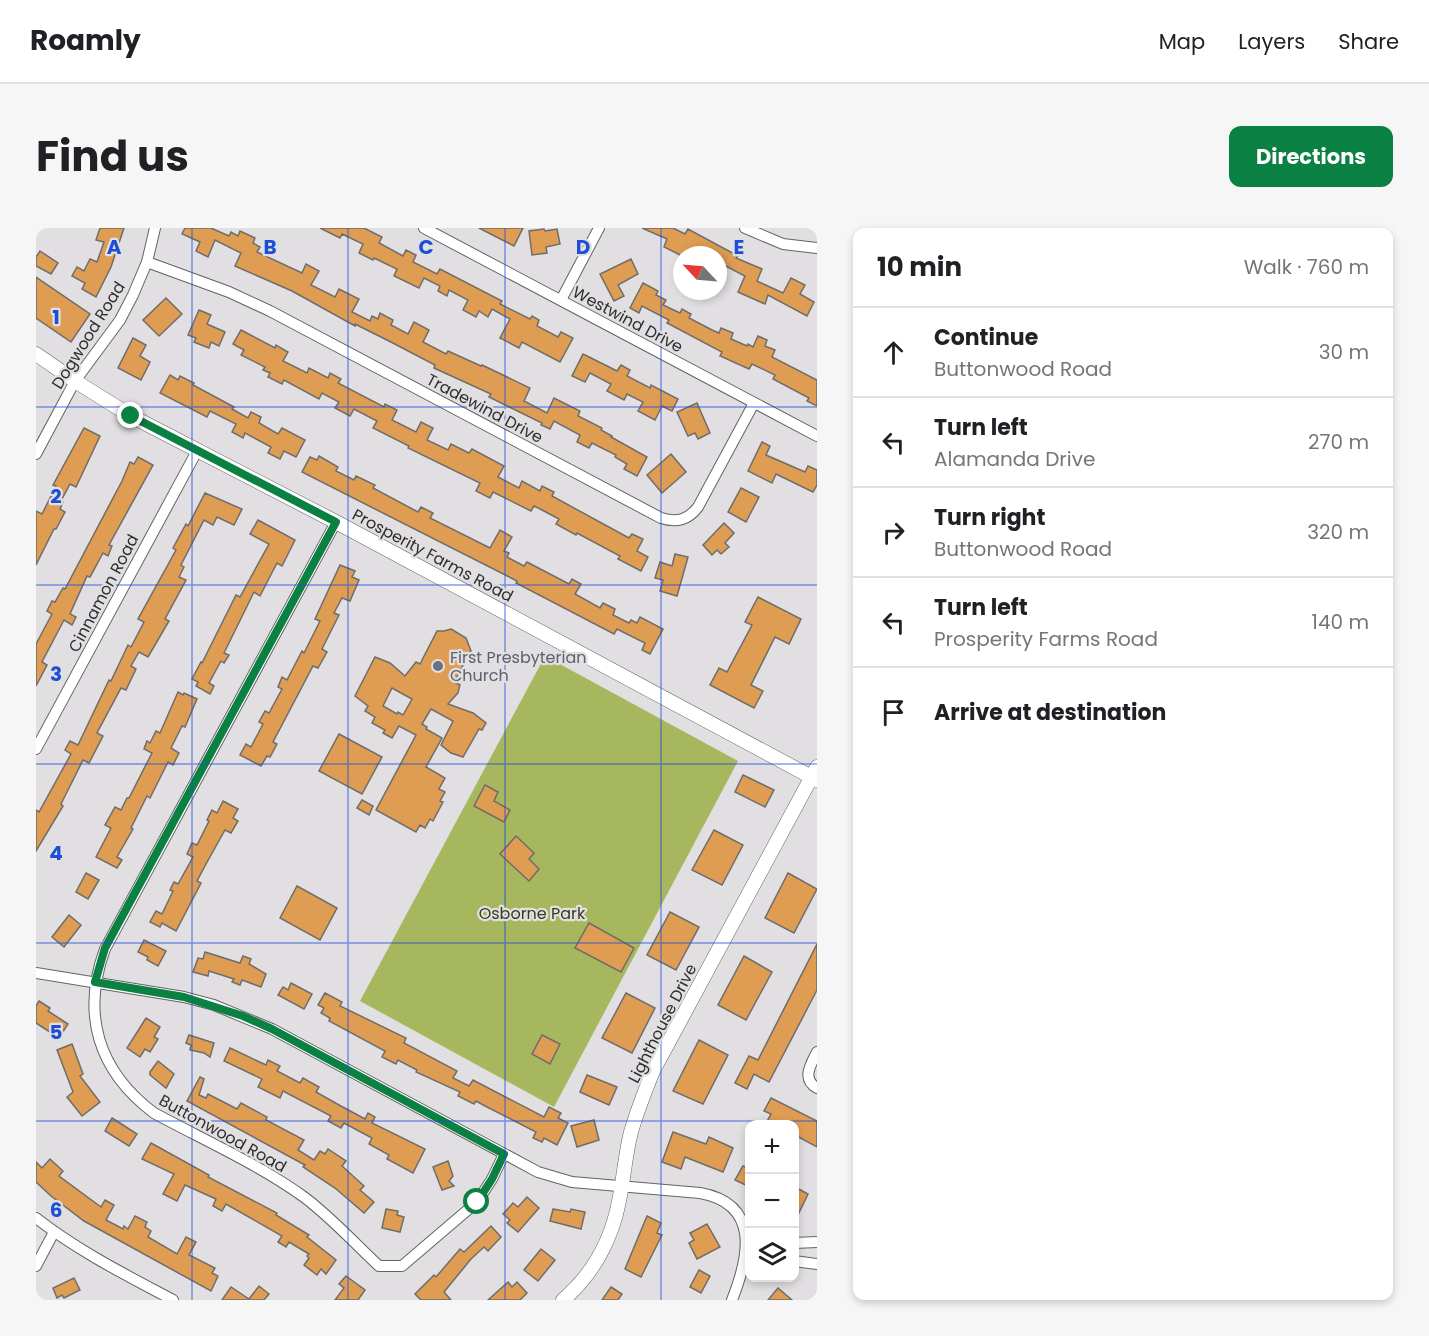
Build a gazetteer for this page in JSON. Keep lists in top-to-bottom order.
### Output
{
  "streets": {
    "street": [
      "Westwind Drive",
      "Dogwood Road",
      "Tradewind Drive",
      "Prosperity Farms Road",
      "Cinnamon Road",
      "Lighthouse Drive",
      "Buttonwood Road"
    ]
  },
  "crossings": [
    ["Westwind Drive", "Tradewind Drive"],
    ["Dogwood Road", "Tradewind Drive"],
    ["Dogwood Road", "Prosperity Farms Road"],
    ["Prosperity Farms Road", "Cinnamon Road"],
    ["Prosperity Farms Road", "Lighthouse Drive"],
    ["Prosperity Farms Road", "Buttonwood Road"]
  ],
  "parks": ["Osborne Park"],
  "places": ["First Presbyterian Church"],
  "north": "top left",
  "page": {
    "header": "Roamly",
    "nav": ["Map", "Layers", "Share"],
    "title": "Find us",
    "buttons": "Directions",
    "heading": ["10 min", "Walk · 760 m"],
    "list": [
      ["Continue", "Buttonwood Road", "30 m"],
      ["Turn left", "Alamanda Drive", "270 m"],
      ["Turn right", "Buttonwood Road", "320 m"],
      ["Turn left", "Prosperity Farms Road", "140 m"],
      "Arrive at destination"
    ],
    "map_buttons": ["+", "−"]
  },
  "grid": {
    "columns": [
      "A",
      "B",
      "C",
      "D",
      "E"
    ],
    "rows": [
      "1",
      "2",
      "3",
      "4",
      "5",
      "6"
    ]
  }
}
